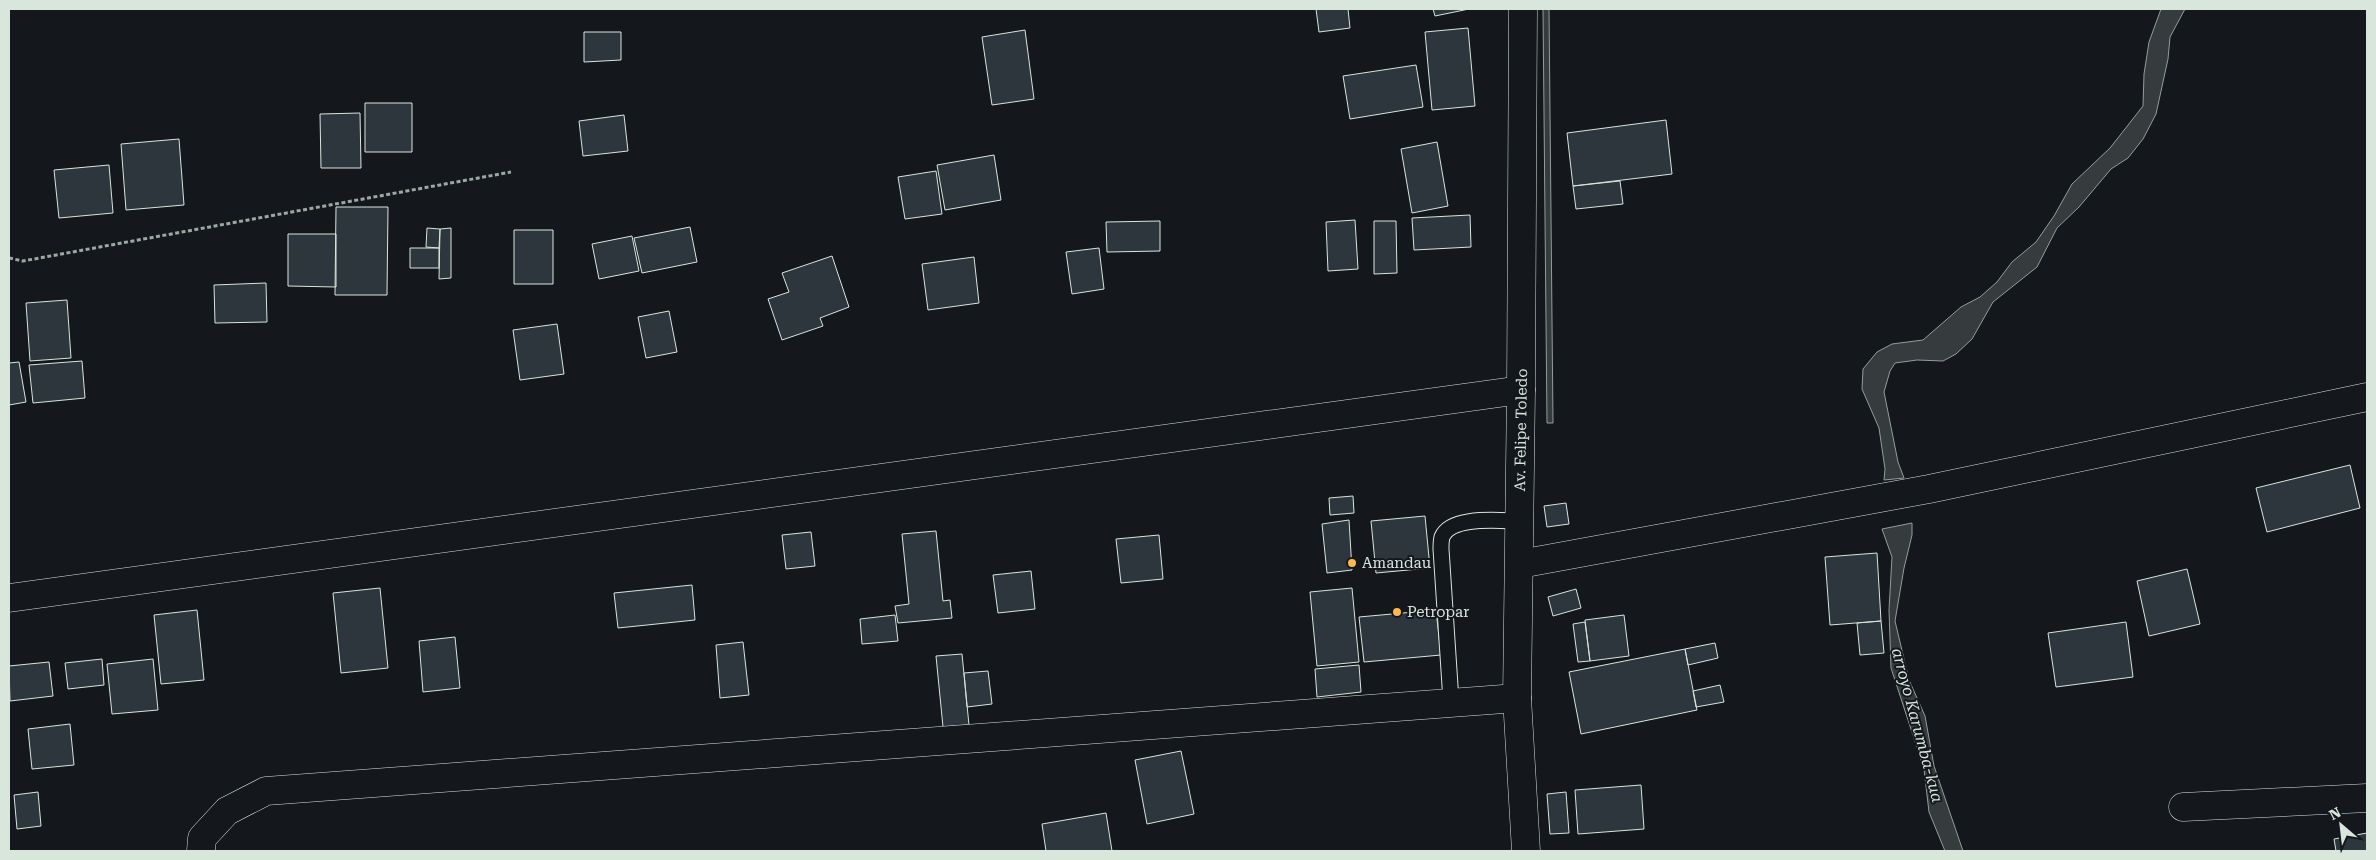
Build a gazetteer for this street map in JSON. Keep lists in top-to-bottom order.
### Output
{
  "streets": {
    "street": ["Av. Felipe Toledo"]
  },
  "water": ["arroyo Karumba-kua"],
  "places": ["Amandau", "Petropar"],
  "north": "top left"
}
